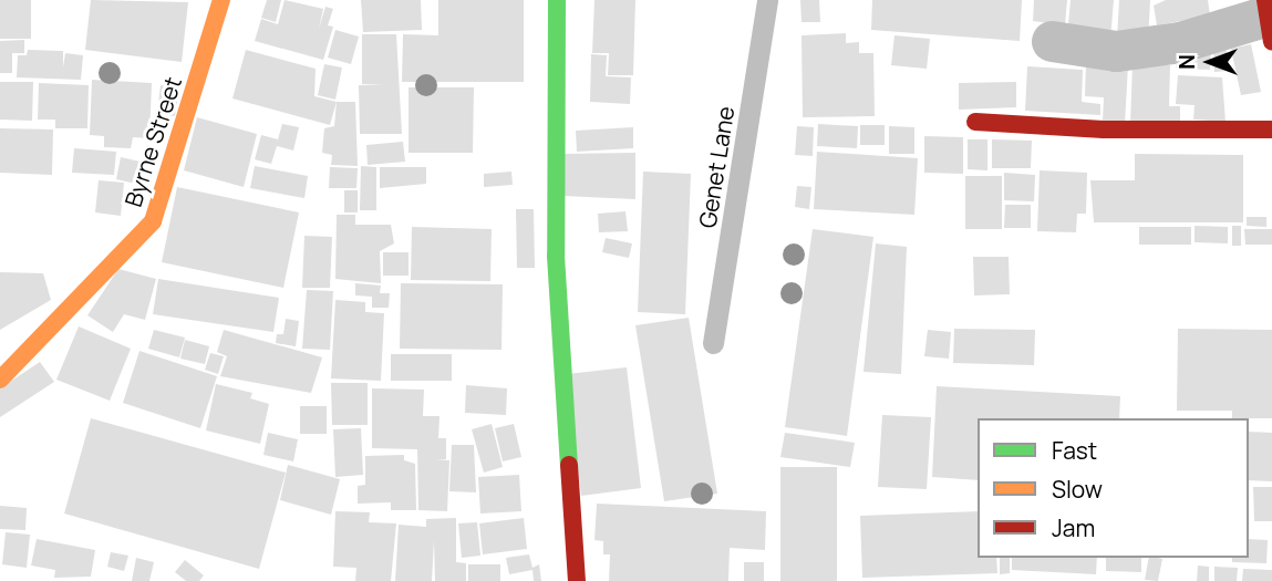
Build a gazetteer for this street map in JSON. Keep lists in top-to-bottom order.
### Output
{
  "streets": {
    "street": ["Byrne Street"],
    "lane": ["Genet Lane"]
  },
  "legend": ["Fast", "Slow", "Jam"],
  "north": "left"
}
